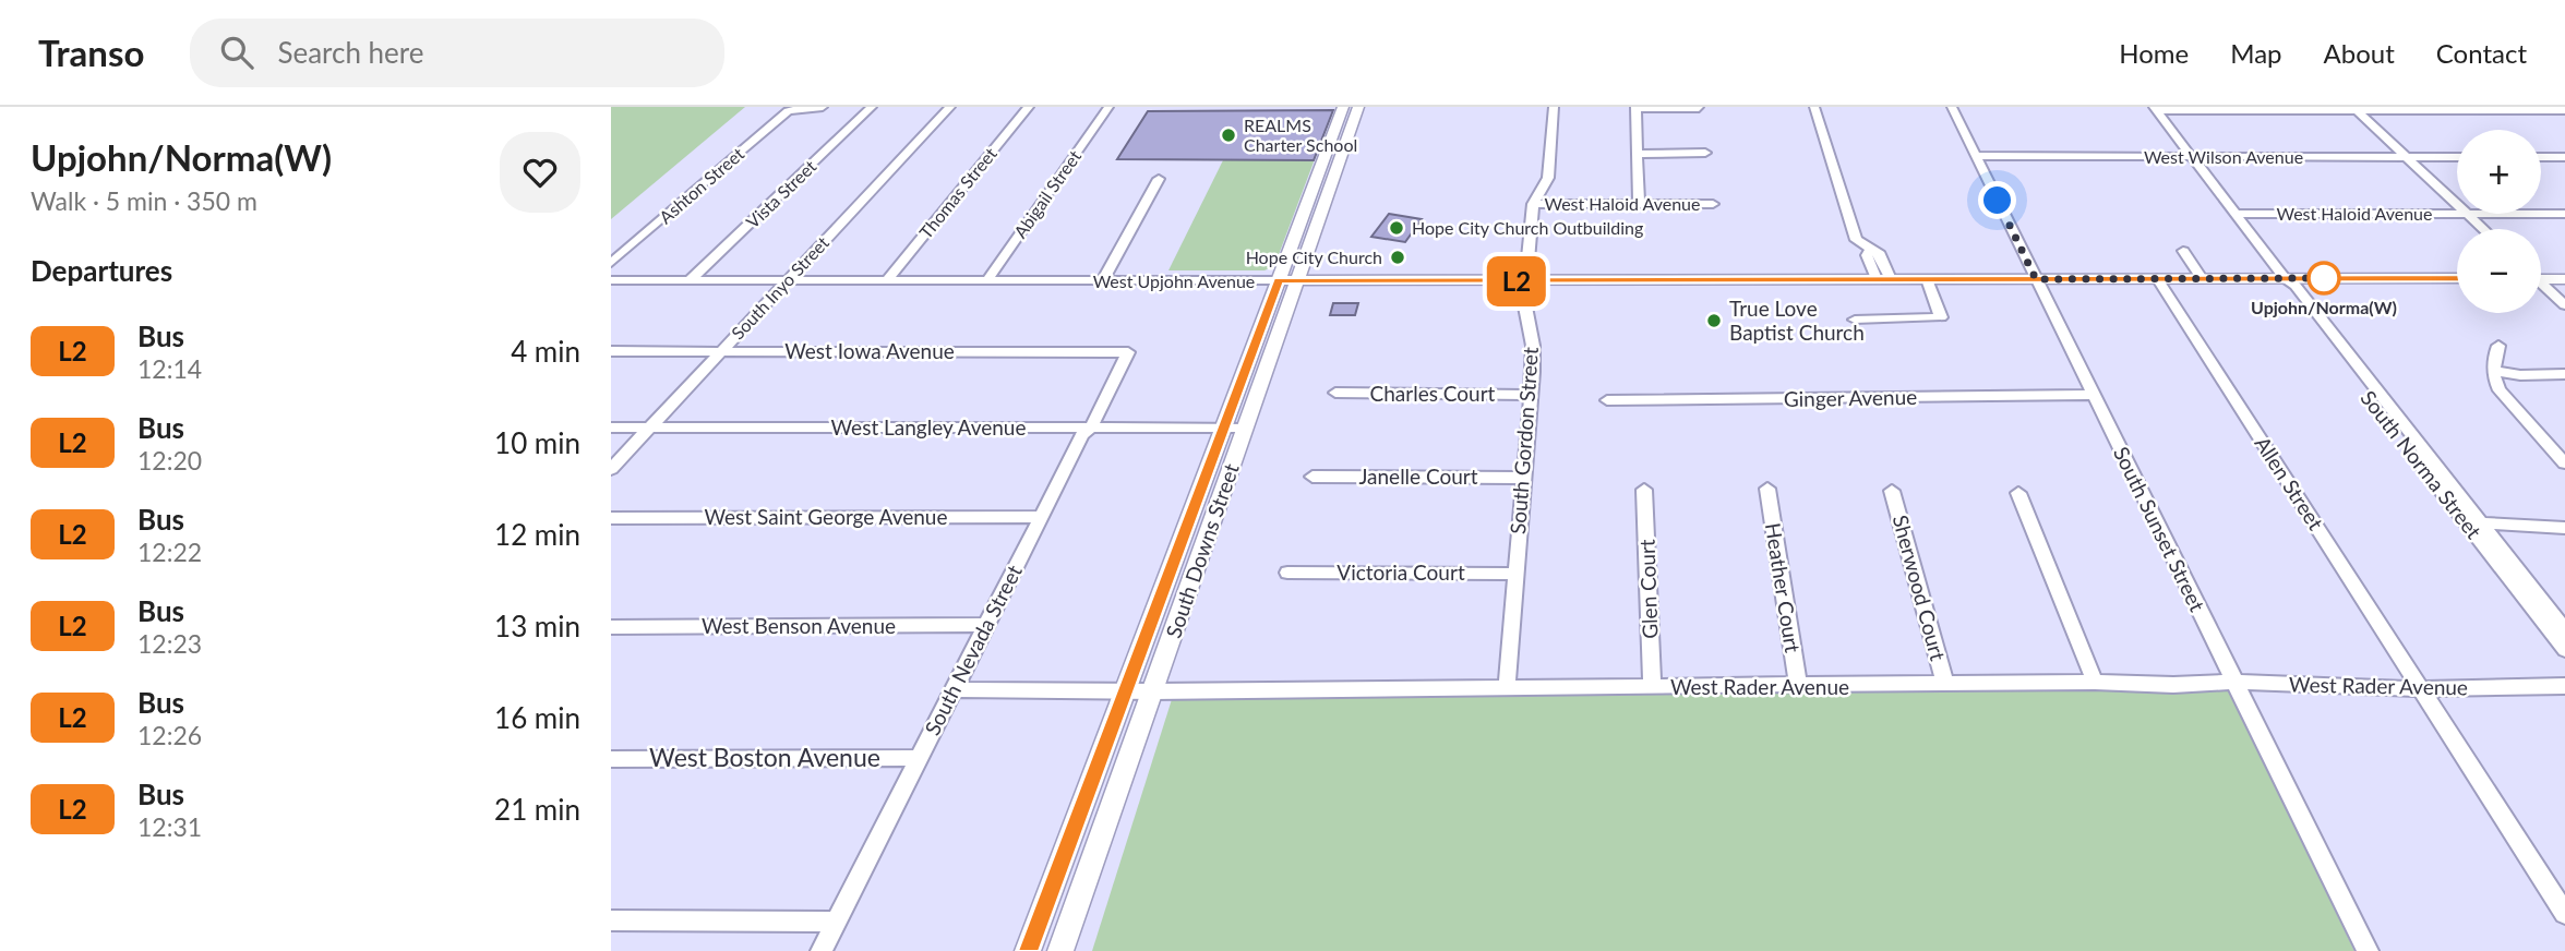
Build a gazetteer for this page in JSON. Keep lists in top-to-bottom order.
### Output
{
  "streets": {
    "main road": ["West Upjohn Avenue", "South Downs Street"],
    "street": [
      "West Wilson Avenue",
      "Ashton Street",
      "Thomas Street",
      "Vista Street",
      "Abigail Street",
      "West Haloid Avenue",
      "South Inyo Street",
      "West Iowa Avenue",
      "Charles Court",
      "Ginger Avenue",
      "West Langley Avenue",
      "South Gordon Street",
      "South Norma Street",
      "Janelle Court",
      "Allen Street",
      "West Saint George Avenue",
      "South Sunset Street",
      "Victoria Court",
      "Heather Court",
      "Sherwood Court",
      "Glen Court",
      "West Benson Avenue",
      "South Nevada Street",
      "West Rader Avenue",
      "West Boston Avenue"
    ]
  },
  "crossings": [
    ["West Wilson Avenue", "South Norma Street"],
    ["West Wilson Avenue", "South Sunset Street"],
    ["Thomas Street", "West Upjohn Avenue"],
    ["Vista Street", "West Upjohn Avenue"],
    ["Abigail Street", "West Upjohn Avenue"],
    ["West Haloid Avenue", "South Gordon Street"],
    ["West Haloid Avenue", "South Norma Street"],
    ["West Upjohn Avenue", "South Inyo Street"],
    ["West Upjohn Avenue", "South Gordon Street"],
    ["West Upjohn Avenue", "South Norma Street"],
    ["West Upjohn Avenue", "Allen Street"],
    ["West Upjohn Avenue", "South Sunset Street"],
    ["West Upjohn Avenue", "South Downs Street"],
    ["South Inyo Street", "West Iowa Avenue"],
    ["South Inyo Street", "West Langley Avenue"],
    ["West Iowa Avenue", "South Nevada Street"],
    ["Charles Court", "South Gordon Street"],
    ["Ginger Avenue", "South Sunset Street"],
    ["West Langley Avenue", "South Downs Street"],
    ["West Langley Avenue", "South Nevada Street"],
    ["South Gordon Street", "Janelle Court"],
    ["South Gordon Street", "Victoria Court"],
    ["South Gordon Street", "West Rader Avenue"],
    ["Allen Street", "West Rader Avenue"],
    ["West Saint George Avenue", "South Nevada Street"],
    ["South Sunset Street", "West Rader Avenue"],
    ["South Downs Street", "West Rader Avenue"],
    ["Heather Court", "West Rader Avenue"],
    ["Sherwood Court", "West Rader Avenue"],
    ["Glen Court", "West Rader Avenue"],
    ["West Benson Avenue", "South Nevada Street"],
    ["South Nevada Street", "West Rader Avenue"],
    ["South Nevada Street", "West Boston Avenue"]
  ],
  "places": [
    "REALMS Charter School",
    "Hope City Church Outbuilding",
    "Hope City Church",
    "Upjohn/Norma(W)",
    "True Love Baptist Church"
  ],
  "lines": ["bus line L2"],
  "page": {
    "header": "Transo",
    "search": "Search here",
    "nav": [
      "Home",
      "Map",
      "About",
      "Contact"
    ],
    "heading": [
      ["Upjohn/Norma(W)", "Walk · 5 min · 350 m"],
      "Departures"
    ],
    "on_map": "L2",
    "map_buttons": ["+", "−"],
    "list": [
      {
        "mark": "L2",
        "name": "Bus",
        "note": "12:14",
        "value": "4 min"
      },
      {
        "mark": "L2",
        "name": "Bus",
        "note": "12:20",
        "value": "10 min"
      },
      {
        "mark": "L2",
        "name": "Bus",
        "note": "12:22",
        "value": "12 min"
      },
      {
        "mark": "L2",
        "name": "Bus",
        "note": "12:23",
        "value": "13 min"
      },
      {
        "mark": "L2",
        "name": "Bus",
        "note": "12:26",
        "value": "16 min"
      },
      {
        "mark": "L2",
        "name": "Bus",
        "note": "12:31",
        "value": "21 min"
      }
    ]
  }
}
